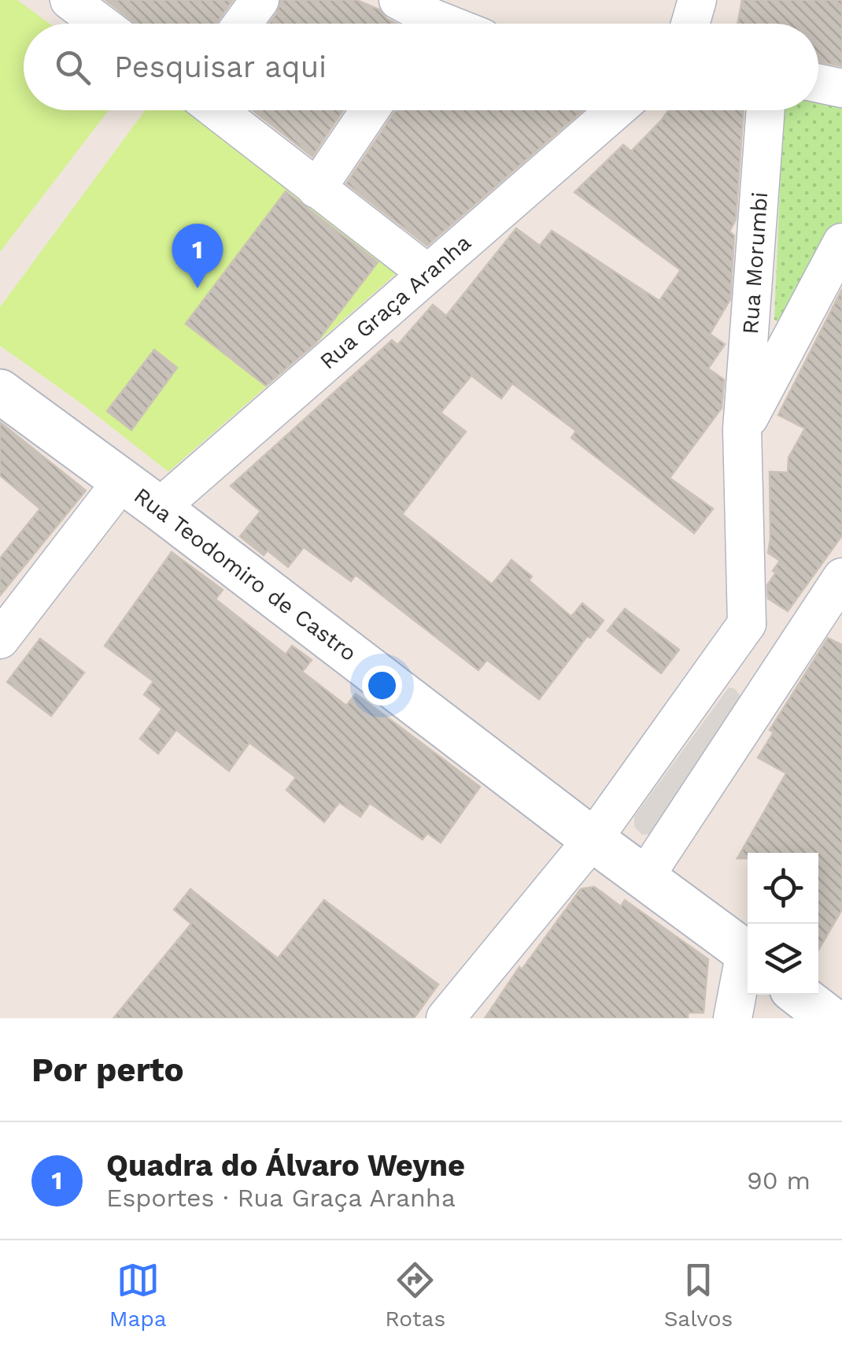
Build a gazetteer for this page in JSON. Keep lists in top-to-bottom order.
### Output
{
  "streets": {
    "street": ["Rua Morumbi", "Rua Graça Aranha", "Rua Teodomiro de Castro"]
  },
  "crossings": [
    ["Rua Graça Aranha", "Rua Teodomiro de Castro"]
  ],
  "page": {
    "search": "Pesquisar aqui",
    "pins": "1",
    "heading": "Por perto",
    "list": [
      {
        "mark": "1",
        "name": "Quadra do Álvaro Weyne",
        "note": "Esportes · Rua Graça Aranha",
        "value": "90 m"
      }
    ],
    "nav": ["Mapa", "Rotas", "Salvos"]
  }
}
